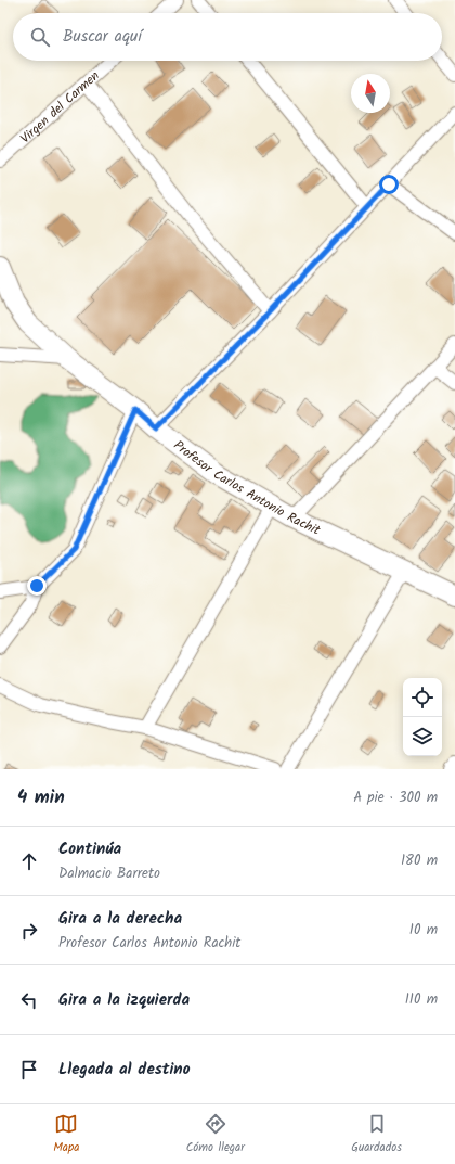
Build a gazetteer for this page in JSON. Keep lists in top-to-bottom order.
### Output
{
  "streets": {
    "main road": ["Profesor Carlos Antonio Rachit"],
    "street": ["Virgen del Carmen"]
  },
  "north": "top",
  "page": {
    "search": "Buscar aquí",
    "heading": ["4 min", "A pie · 300 m"],
    "list": [
      ["Continúa", "Dalmacio Barreto", "180 m"],
      ["Gira a la derecha", "Profesor Carlos Antonio Rachit", "10 m"],
      ["Gira a la izquierda", "110 m"],
      "Llegada al destino"
    ],
    "nav": ["Mapa", "Cómo llegar", "Guardados"]
  }
}
